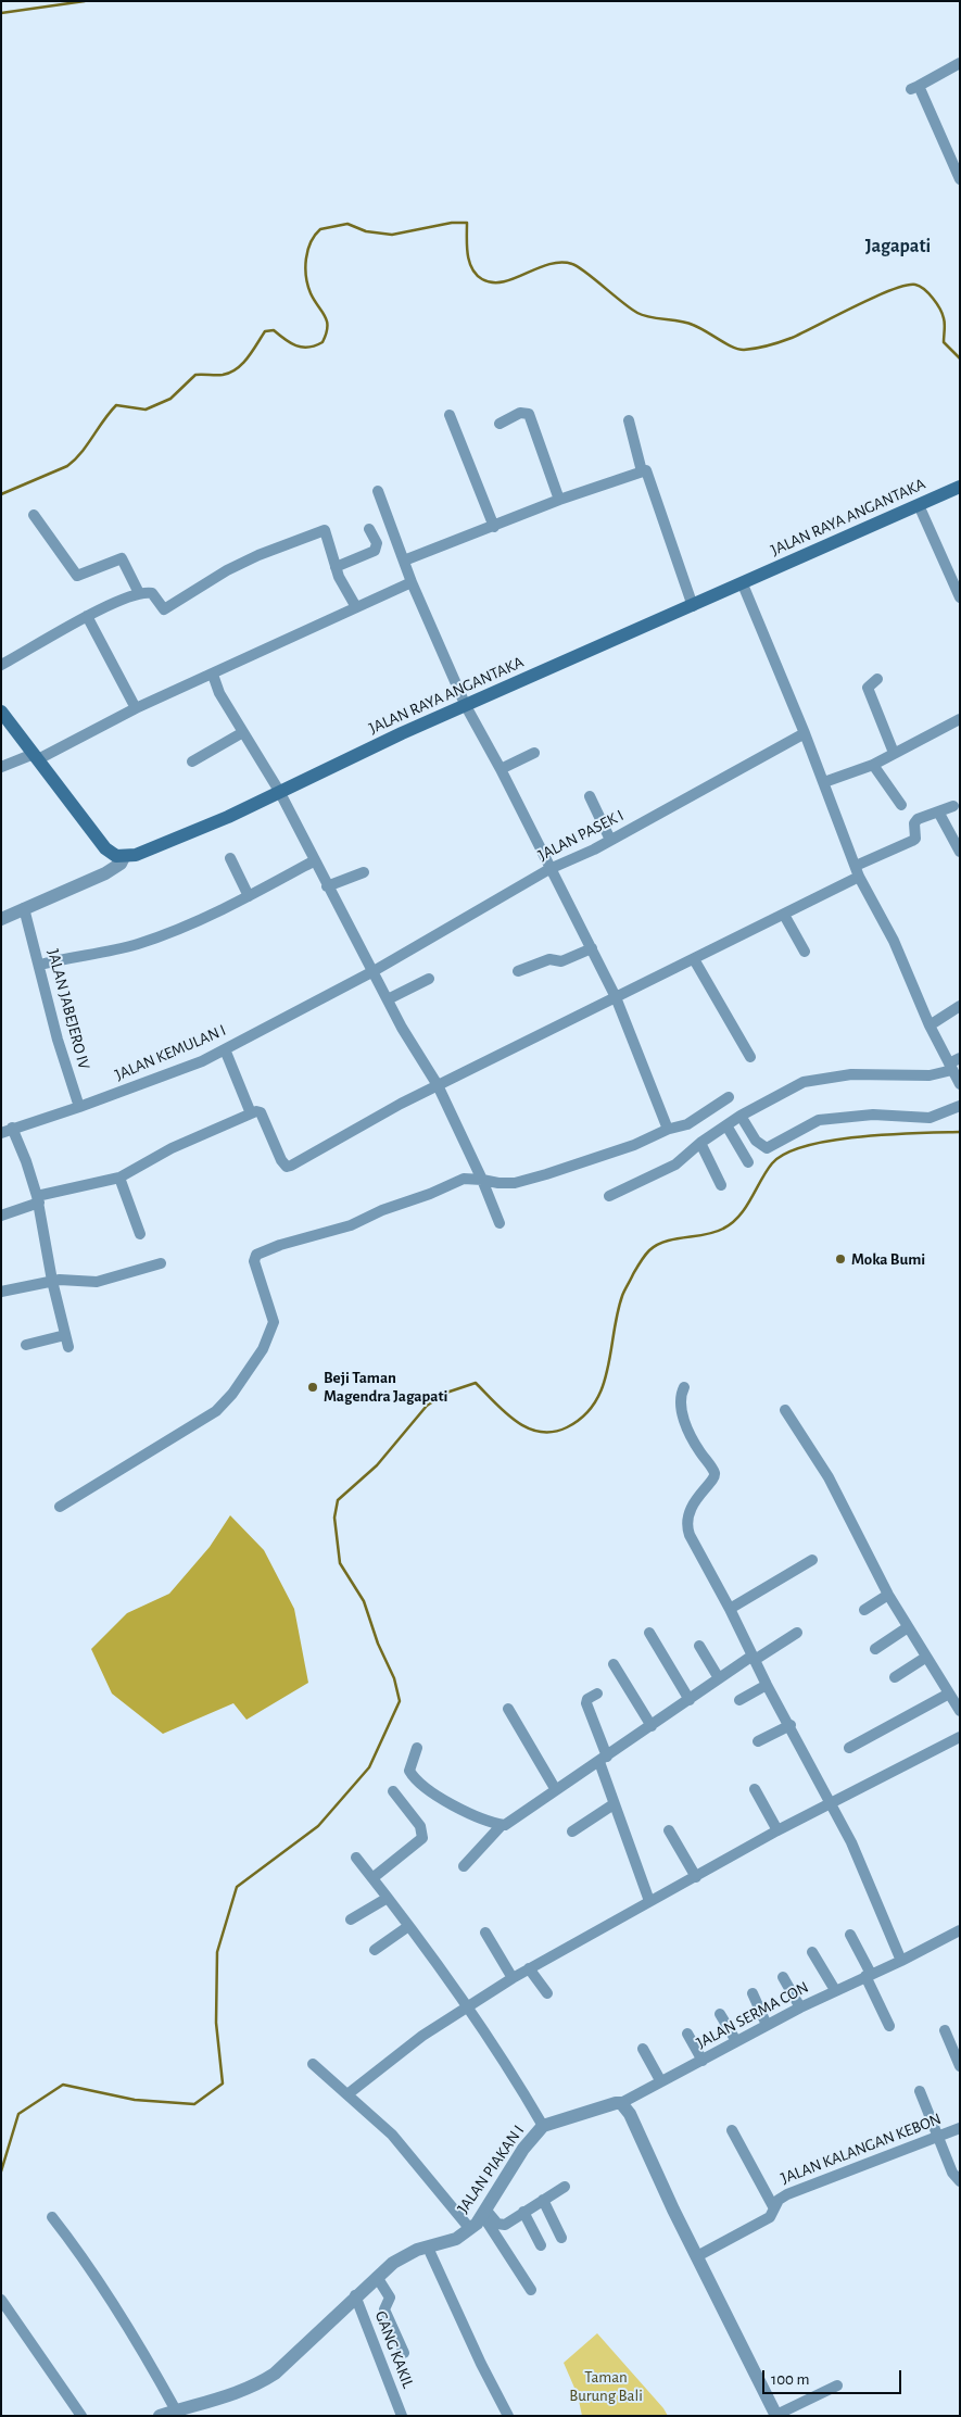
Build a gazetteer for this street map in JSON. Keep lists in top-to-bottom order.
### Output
{
  "streets": {
    "main road": ["JALAN RAYA ANGANTAKA"],
    "street": [
      "JALAN PASEK I",
      "JALAN JABEJERO IV",
      "JALAN KEMULAN I",
      "JALAN SERMA CON",
      "JALAN KALANGAN KEBON",
      "JALAN PIAKAN I",
      "GANG KAKIL"
    ]
  },
  "crossings": [
    ["JALAN PASEK I", "JALAN KEMULAN I"],
    ["JALAN JABEJERO IV", "JALAN KEMULAN I"],
    ["JALAN SERMA CON", "JALAN PIAKAN I"],
    ["JALAN PIAKAN I", "GANG KAKIL"]
  ],
  "districts": ["Jagapati"],
  "parks": ["Taman Burung Bali"],
  "places": ["Moka Bumi", "Beji Taman Magendra Jagapati"],
  "scale_bar": "100 m"
}
